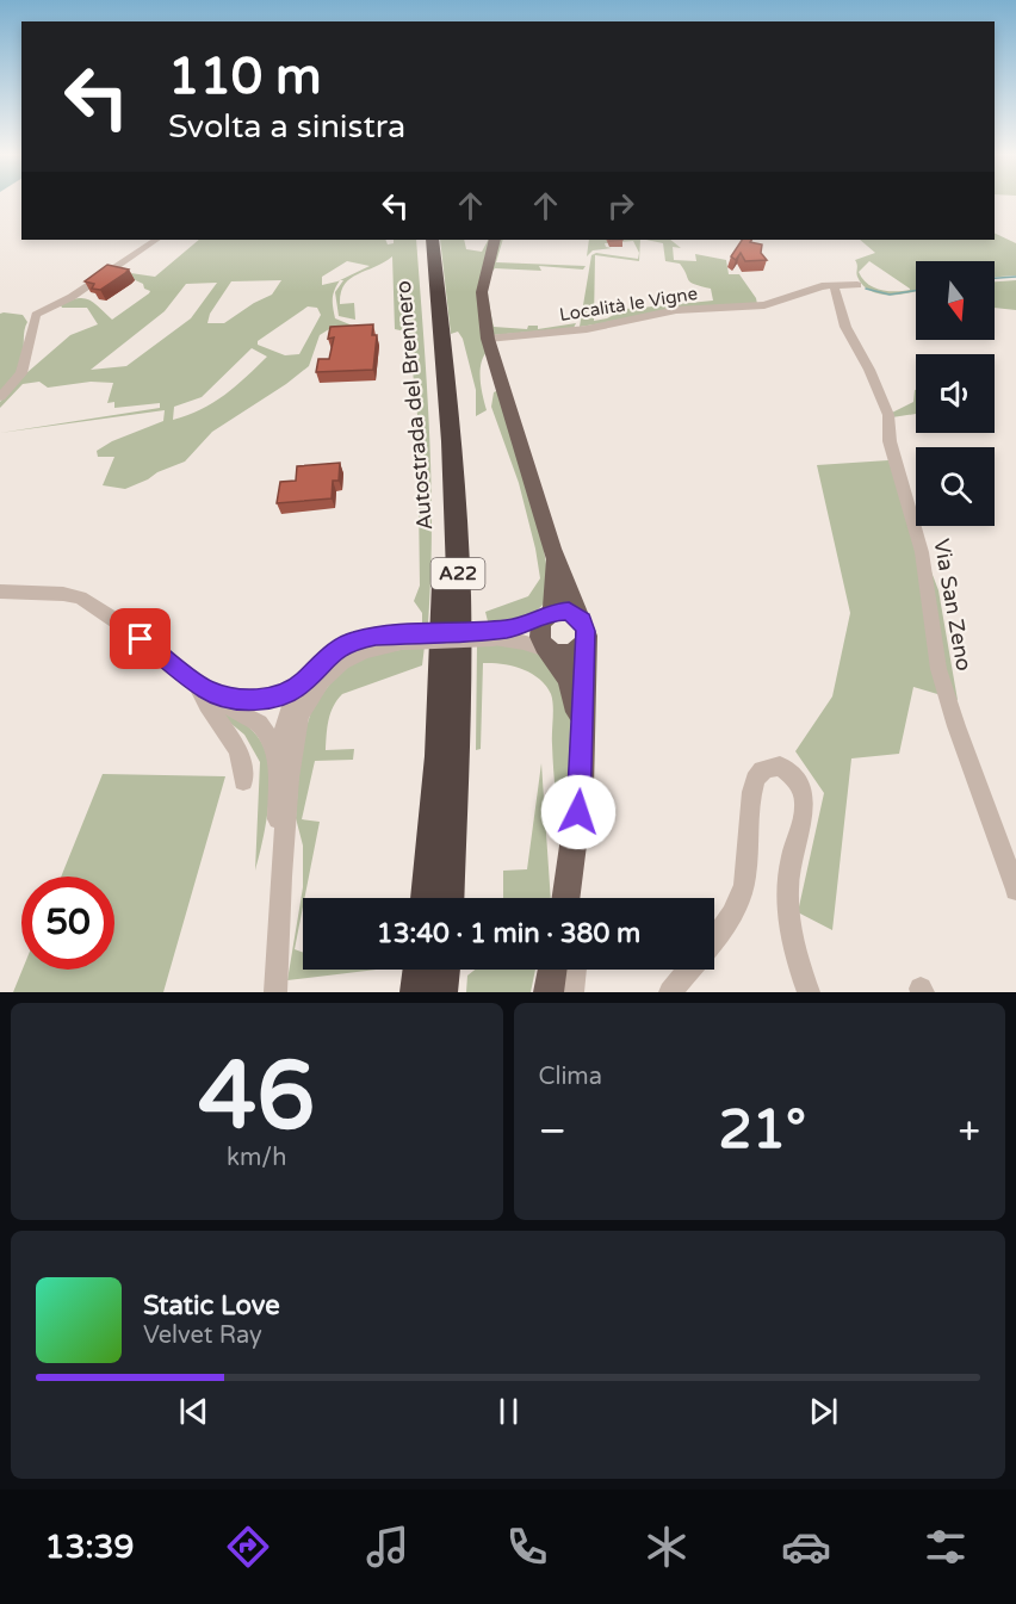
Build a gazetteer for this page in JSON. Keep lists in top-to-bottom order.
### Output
{
  "streets": {
    "highway": ["Autostrada del Brennero", "A22"],
    "street": ["Località le Vigne", "Via San Zeno"]
  },
  "crossings": [
    ["Località le Vigne", "Via San Zeno"]
  ],
  "north": "bottom",
  "page": {
    "turn": ["110 m", "Svolta a sinistra"],
    "limit": "50",
    "trip": "13:40 · 1 min · 380 m",
    "tile": [
      ["46", "km/h"],
      "Clima"
    ],
    "heat": ["−", "21°", "+"],
    "song": ["Static Love", "Velvet Ray"],
    "tabs": "13:39"
  }
}
